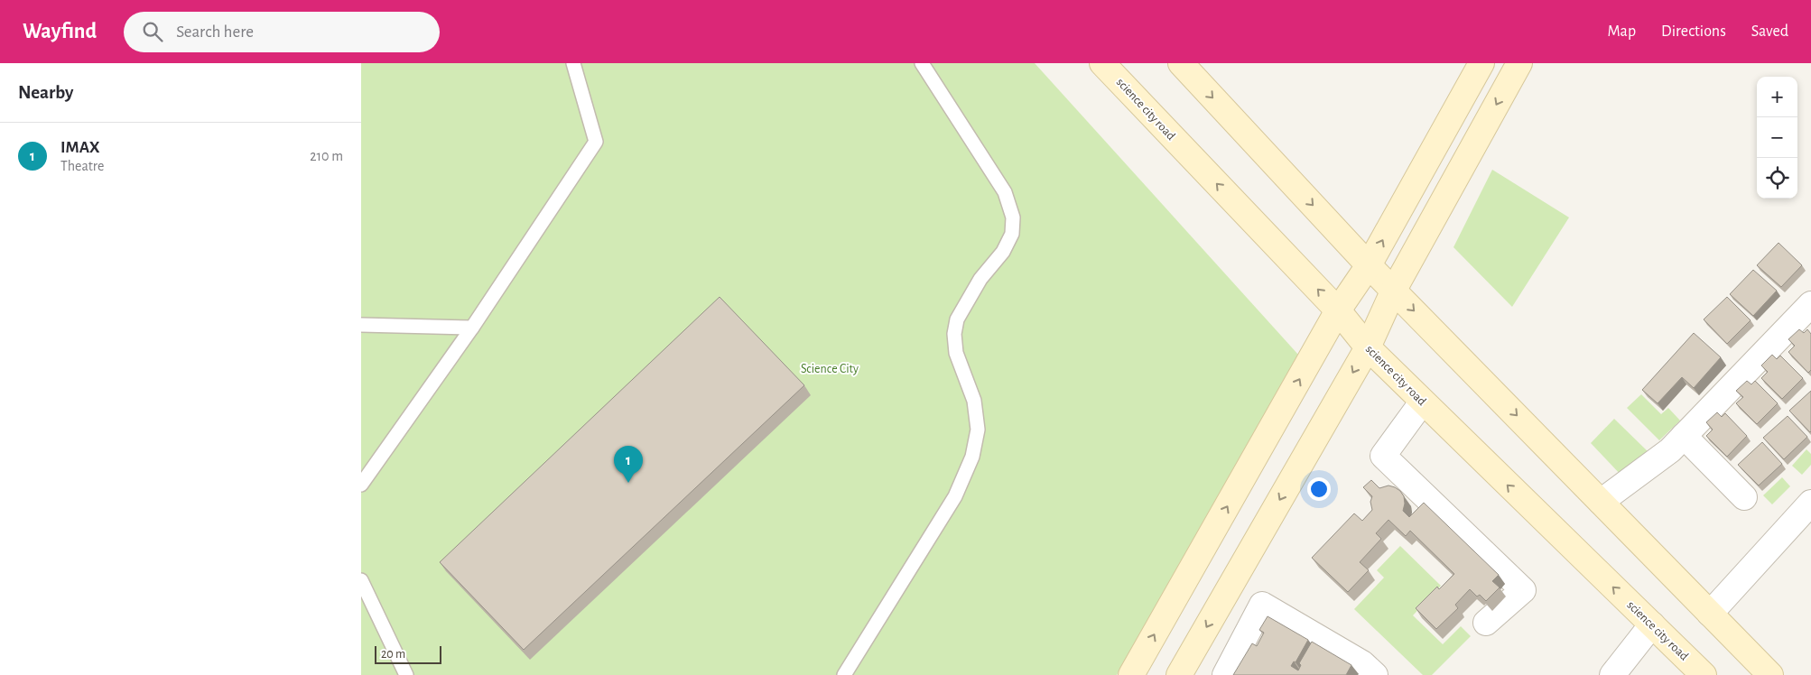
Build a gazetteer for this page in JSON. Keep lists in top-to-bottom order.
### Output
{
  "streets": {
    "main road": ["science city road"]
  },
  "parks": ["Science City"],
  "scale_bar": "20 m",
  "page": {
    "header": "Wayfind",
    "search": "Search here",
    "nav": ["Map", "Directions", "Saved"],
    "heading": "Nearby",
    "map_buttons": ["+", "−"],
    "list": [
      {
        "mark": "1",
        "name": "IMAX",
        "note": "Theatre",
        "value": "210 m"
      }
    ],
    "pins": "1",
    "scale": "20 m"
  }
}
